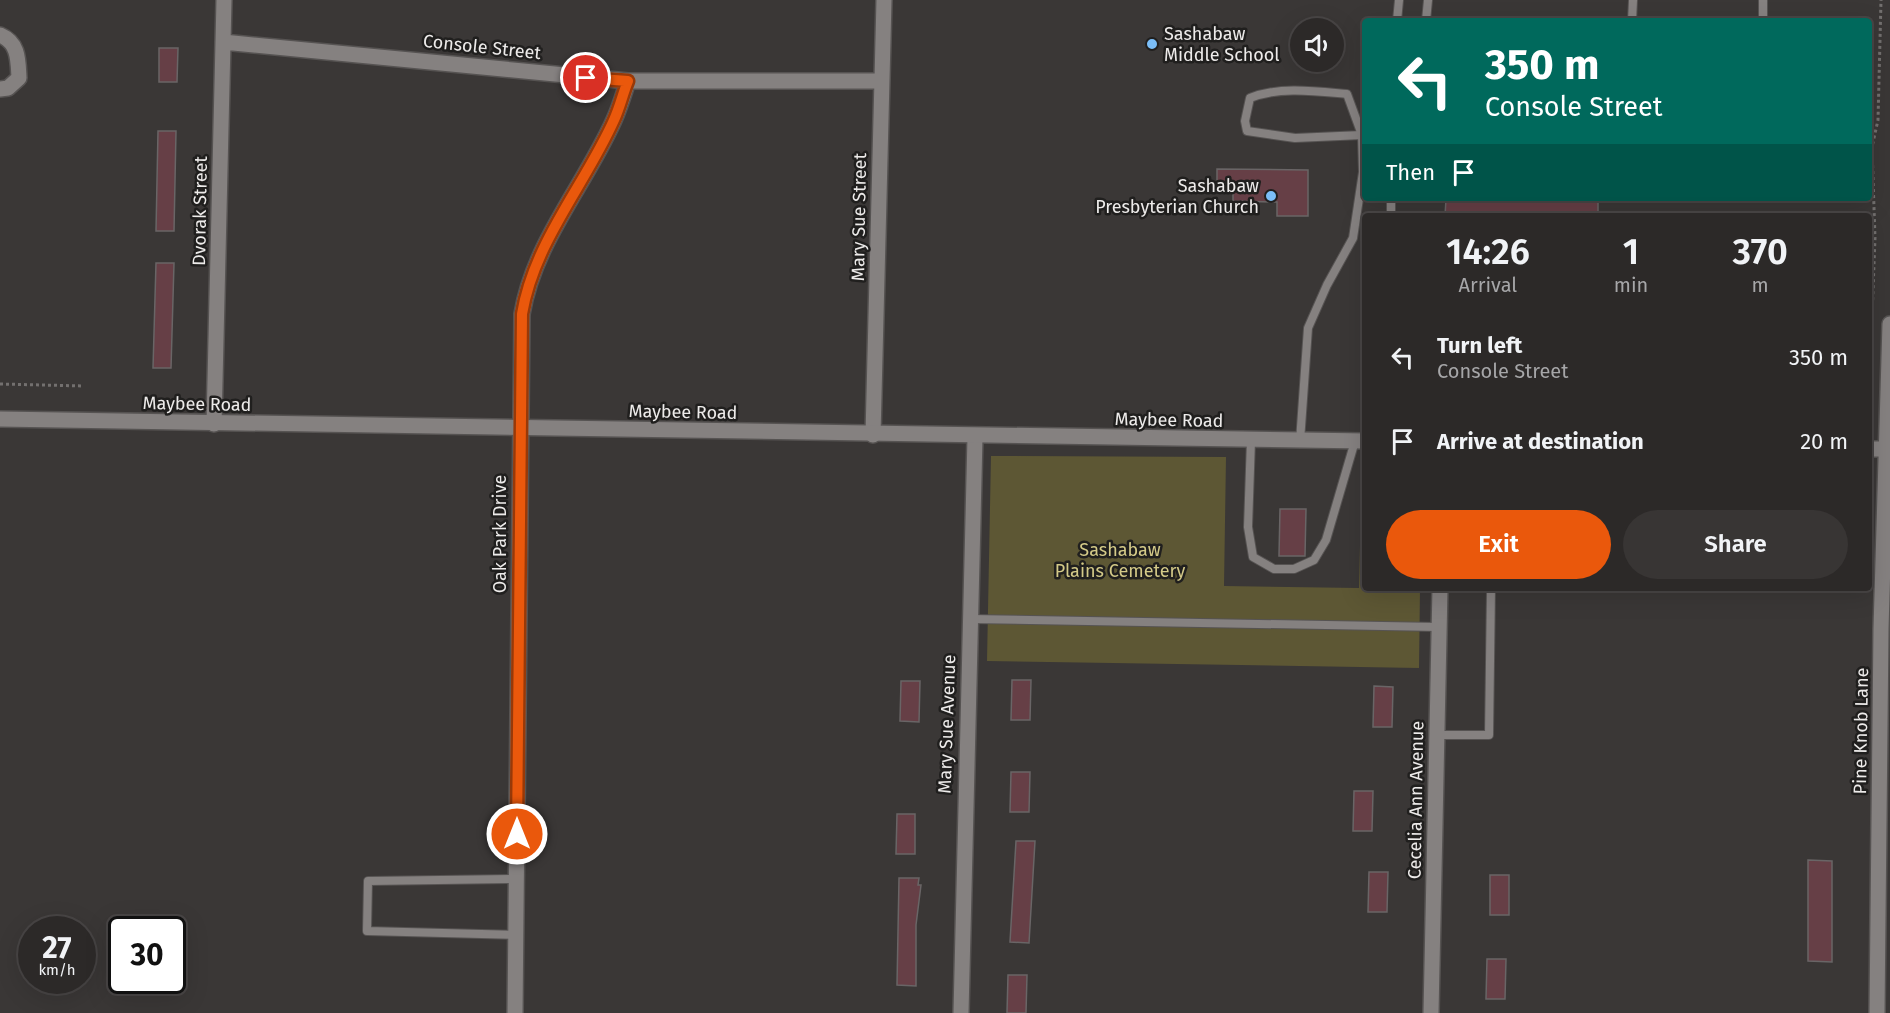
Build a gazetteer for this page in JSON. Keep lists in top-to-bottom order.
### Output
{
  "streets": {
    "street": [
      "Console Street",
      "Dvorak Street",
      "Mary Sue Street",
      "Maybee Road",
      "Oak Park Drive",
      "Mary Sue Avenue",
      "Pine Knob Lane",
      "Cecelia Ann Avenue"
    ]
  },
  "crossings": [
    ["Console Street", "Dvorak Street"],
    ["Console Street", "Mary Sue Street"],
    ["Console Street", "Oak Park Drive"],
    ["Dvorak Street", "Maybee Road"],
    ["Mary Sue Street", "Maybee Road"],
    ["Maybee Road", "Oak Park Drive"],
    ["Maybee Road", "Mary Sue Avenue"]
  ],
  "parks": ["Sashabaw Plains Cemetery"],
  "places": ["Sashabaw Middle School", "Sashabaw Presbyterian Church"],
  "page": {
    "turn": ["350 m", "Console Street"],
    "then": "Then",
    "eta": [
      "14:26",
      "Arrival",
      "1",
      "min",
      "370",
      "m"
    ],
    "list": [
      {
        "name": "Turn left",
        "note": "Console Street",
        "value": "350 m"
      },
      {
        "name": "Arrive at destination",
        "value": "20 m"
      }
    ],
    "buttons": ["Exit", "Share"],
    "speed": "27 km/h",
    "limit": "30"
  }
}
